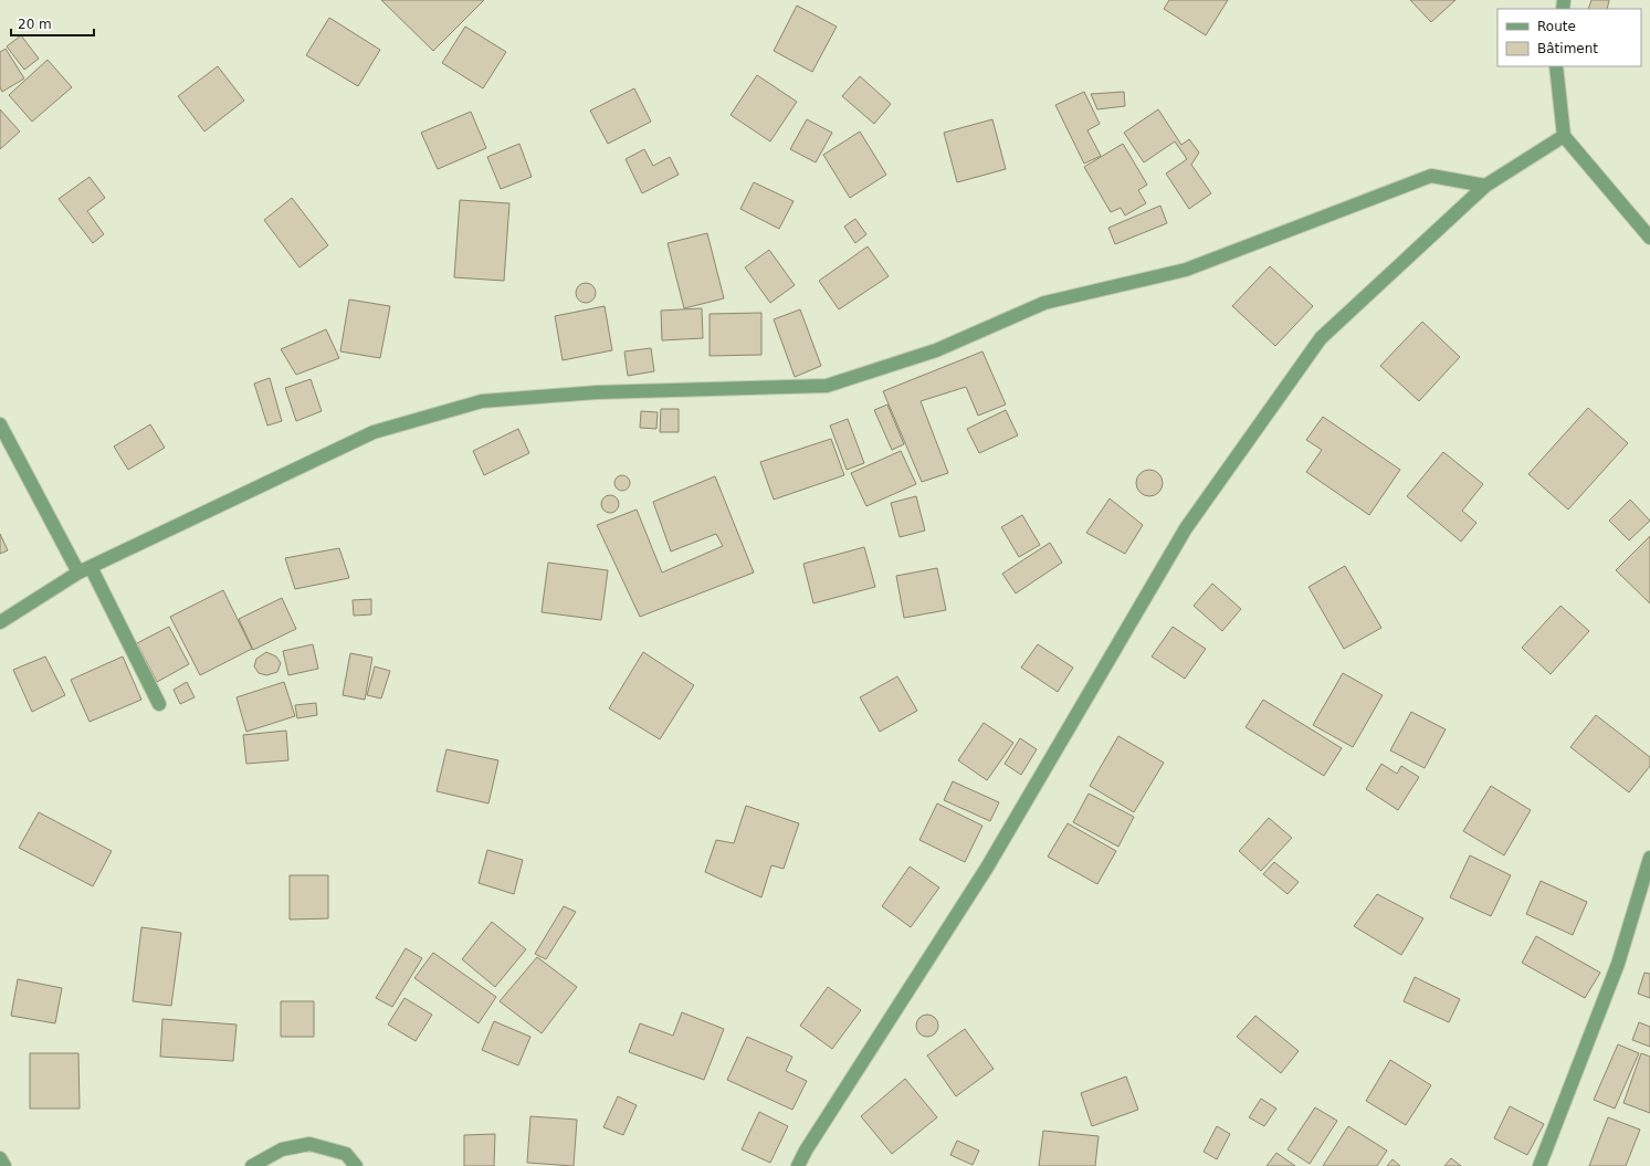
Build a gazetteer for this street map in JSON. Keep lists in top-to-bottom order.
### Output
{
  "legend": ["Route", "Bâtiment"],
  "scale_bar": "20 m"
}
